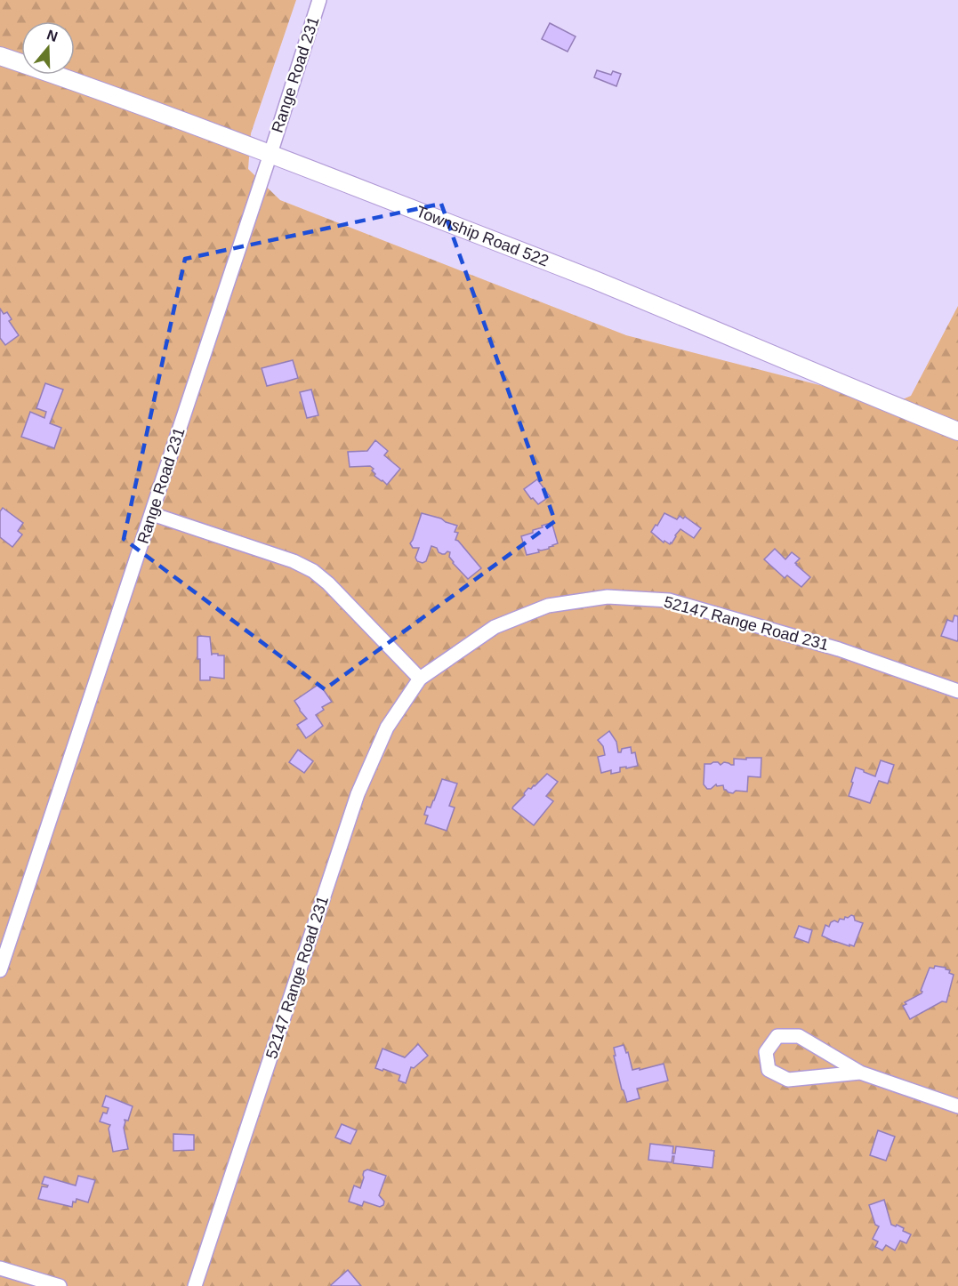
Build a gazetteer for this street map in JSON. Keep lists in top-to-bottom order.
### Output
{
  "streets": {
    "main road": ["Township Road 522"],
    "street": ["Range Road 231", "52147 Range Road 231"]
  },
  "crossings": [
    ["Range Road 231", "Township Road 522"]
  ],
  "north": "top"
}
